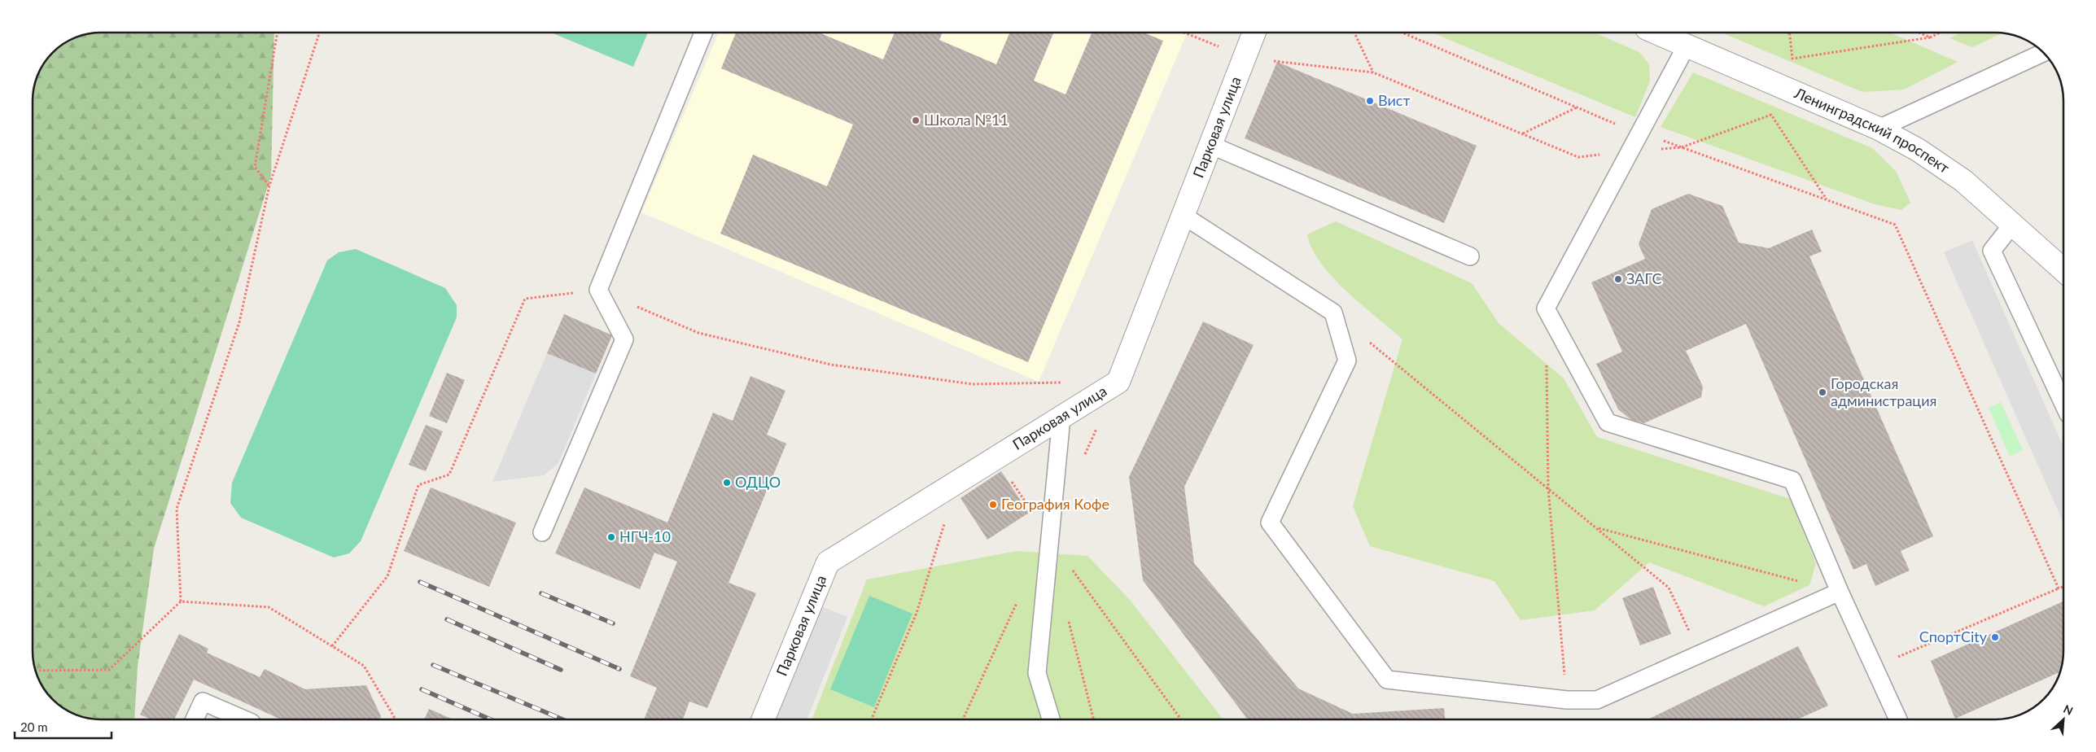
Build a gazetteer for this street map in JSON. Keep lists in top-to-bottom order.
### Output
{
  "streets": {
    "street": ["Парковая улица", "Ленинградский проспект"]
  },
  "places": [
    "Вист",
    "Школа №11",
    "ЗАГС",
    "Городская администрация",
    "ОДЦО",
    "География Кофе",
    "НГЧ-10",
    "СпортCity"
  ],
  "scale_bar": "20 m",
  "north": "top right"
}
